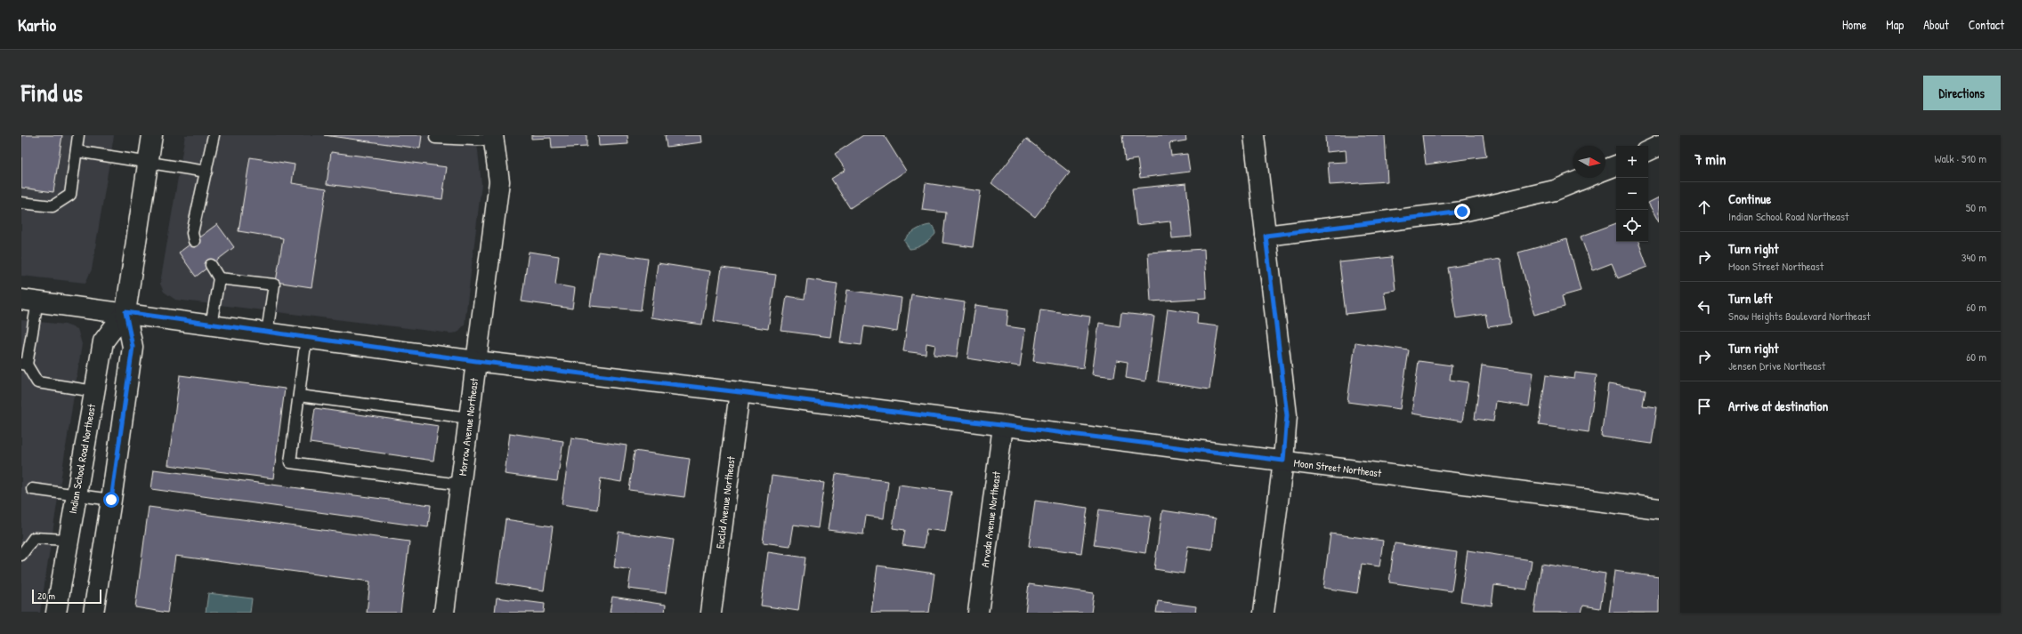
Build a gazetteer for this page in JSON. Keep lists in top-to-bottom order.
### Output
{
  "streets": {
    "street": [
      "Morrow Avenue Northeast",
      "Indian School Road Northeast",
      "Moon Street Northeast",
      "Euclid Avenue Northeast",
      "Arvada Avenue Northeast"
    ]
  },
  "crossings": [
    ["Morrow Avenue Northeast", "Moon Street Northeast"],
    ["Indian School Road Northeast", "Moon Street Northeast"],
    ["Moon Street Northeast", "Euclid Avenue Northeast"],
    ["Moon Street Northeast", "Arvada Avenue Northeast"]
  ],
  "scale_bar": "20 m",
  "north": "right",
  "page": {
    "header": "Kartio",
    "nav": [
      "Home",
      "Map",
      "About",
      "Contact"
    ],
    "title": "Find us",
    "buttons": "Directions",
    "heading": ["7 min", "Walk · 510 m"],
    "map_buttons": ["+", "−"],
    "list": [
      ["Continue", "Indian School Road Northeast", "50 m"],
      ["Turn right", "Moon Street Northeast", "340 m"],
      ["Turn left", "Snow Heights Boulevard Northeast", "60 m"],
      ["Turn right", "Jensen Drive Northeast", "60 m"],
      "Arrive at destination"
    ],
    "scale": "20 m"
  }
}
